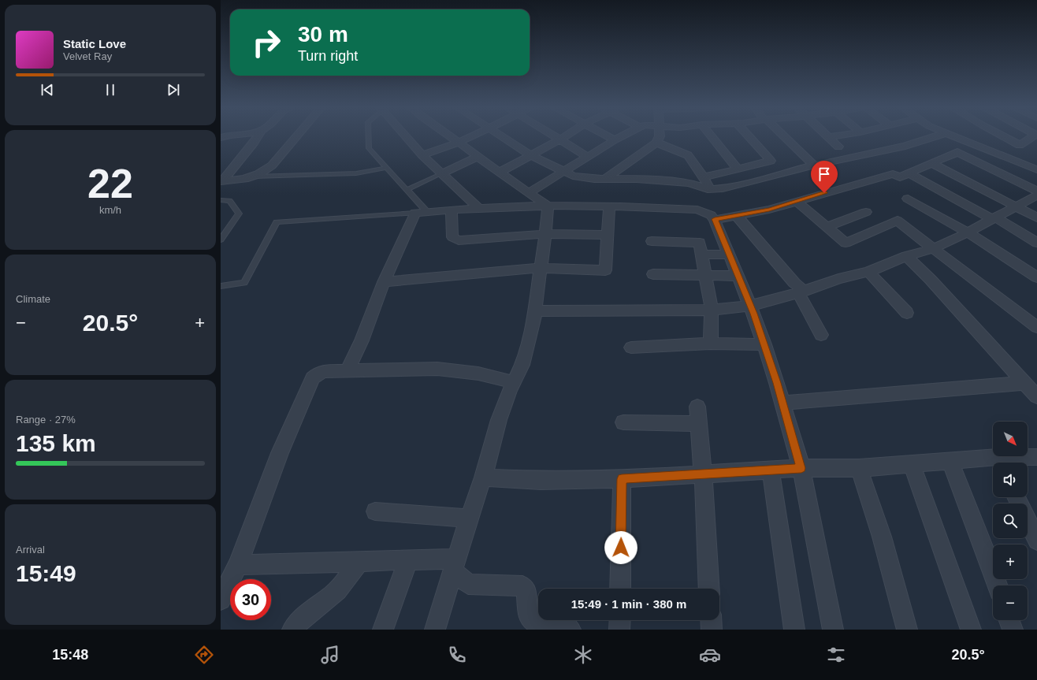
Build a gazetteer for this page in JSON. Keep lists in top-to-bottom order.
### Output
{
  "north": "bottom right",
  "page": {
    "turn": ["30 m", "Turn right"],
    "song": ["Static Love", "Velvet Ray"],
    "tile": [
      ["22", "km/h"],
      "Climate",
      ["Range · 27%", "135 km"],
      ["Arrival", "15:49"]
    ],
    "heat": ["−", "20.5°", "+"],
    "map_buttons": ["+", "−"],
    "limit": "30",
    "trip": "15:49 · 1 min · 380 m",
    "tabs": ["15:48", "20.5°"]
  }
}
